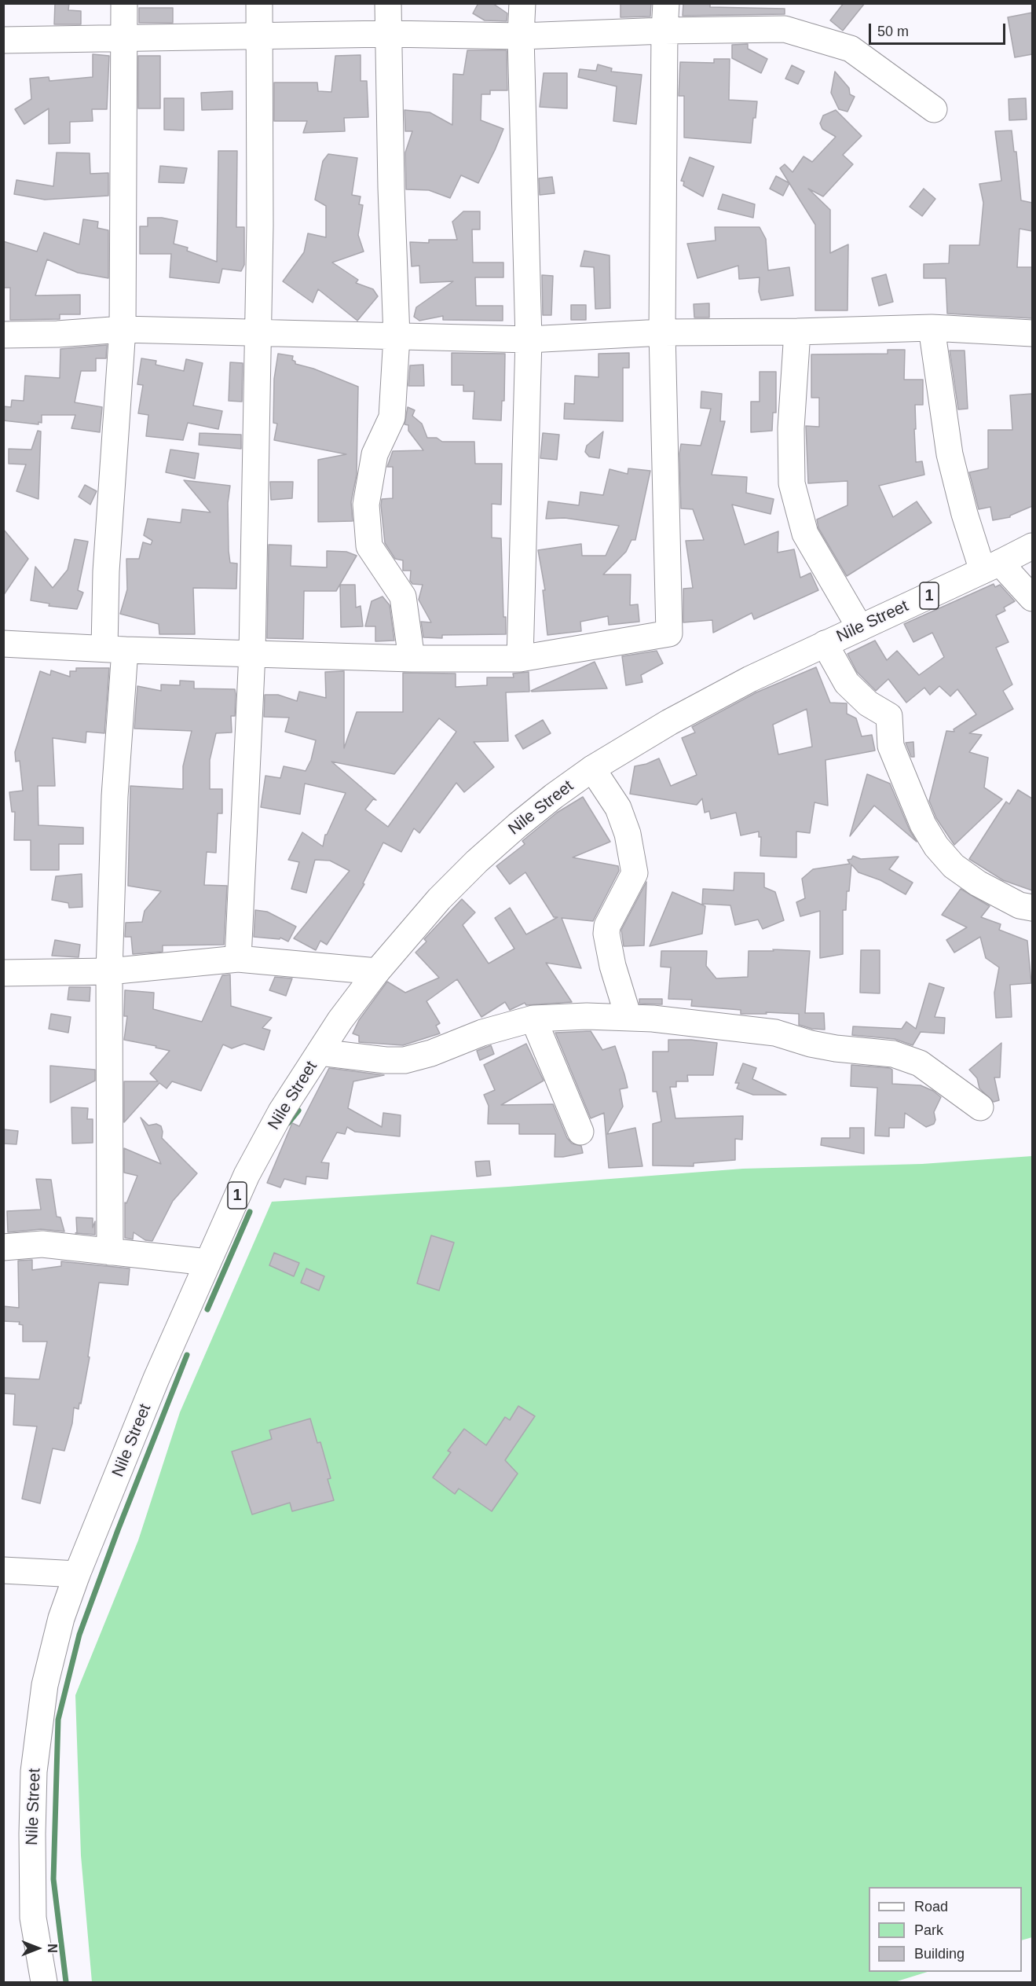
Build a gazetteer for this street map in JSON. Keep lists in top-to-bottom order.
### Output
{
  "streets": {
    "street": ["1", "Nile Street"]
  },
  "legend": ["Road", "Park", "Building"],
  "scale_bar": "50 m",
  "north": "right"
}
